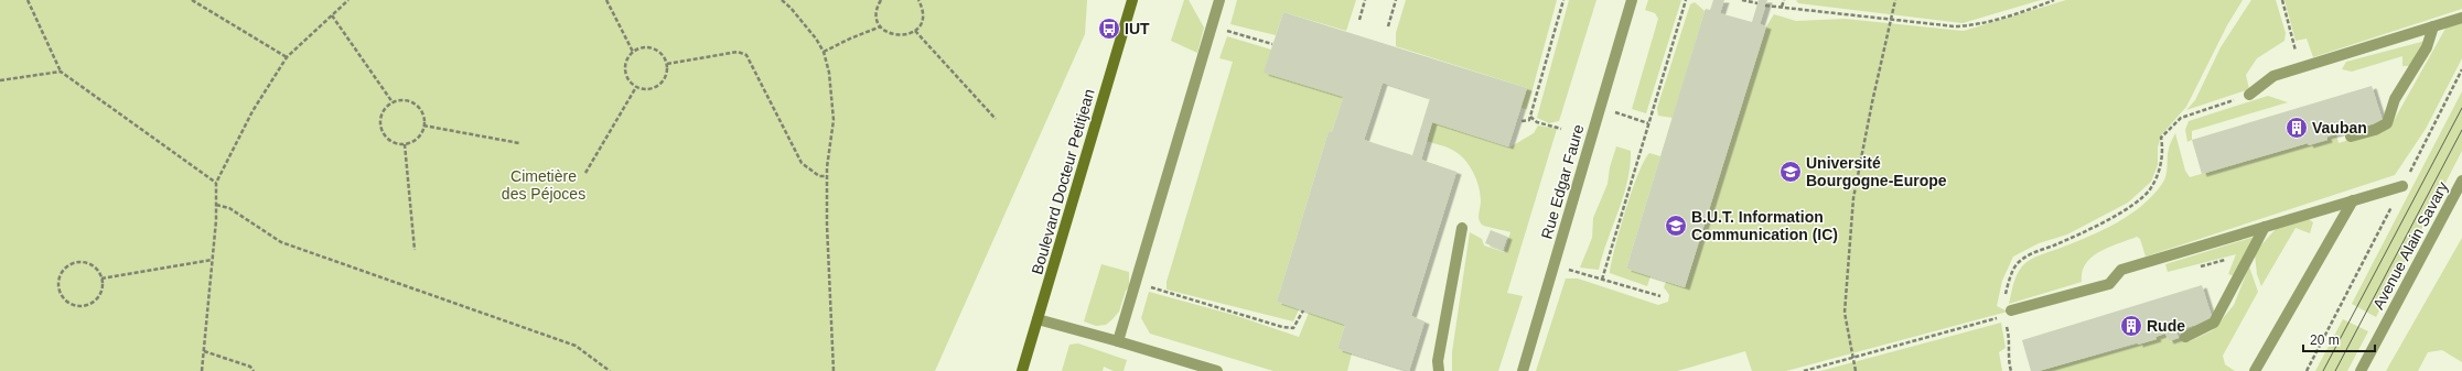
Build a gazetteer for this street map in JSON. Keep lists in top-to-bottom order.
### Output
{
  "streets": {
    "main road": ["Boulevard Docteur Petitjean"],
    "lane": ["Rue Edgar Faure", "Avenue Alain Savary"]
  },
  "parks": ["Cimetière des Péjoces"],
  "places": {
    "bus stop": ["IUT"],
    "building": ["Vauban", "Rude"],
    "school or university": ["Université Bourgogne-Europe", "B.U.T. Information Communication (IC)"]
  },
  "scale_bar": "20 m"
}
